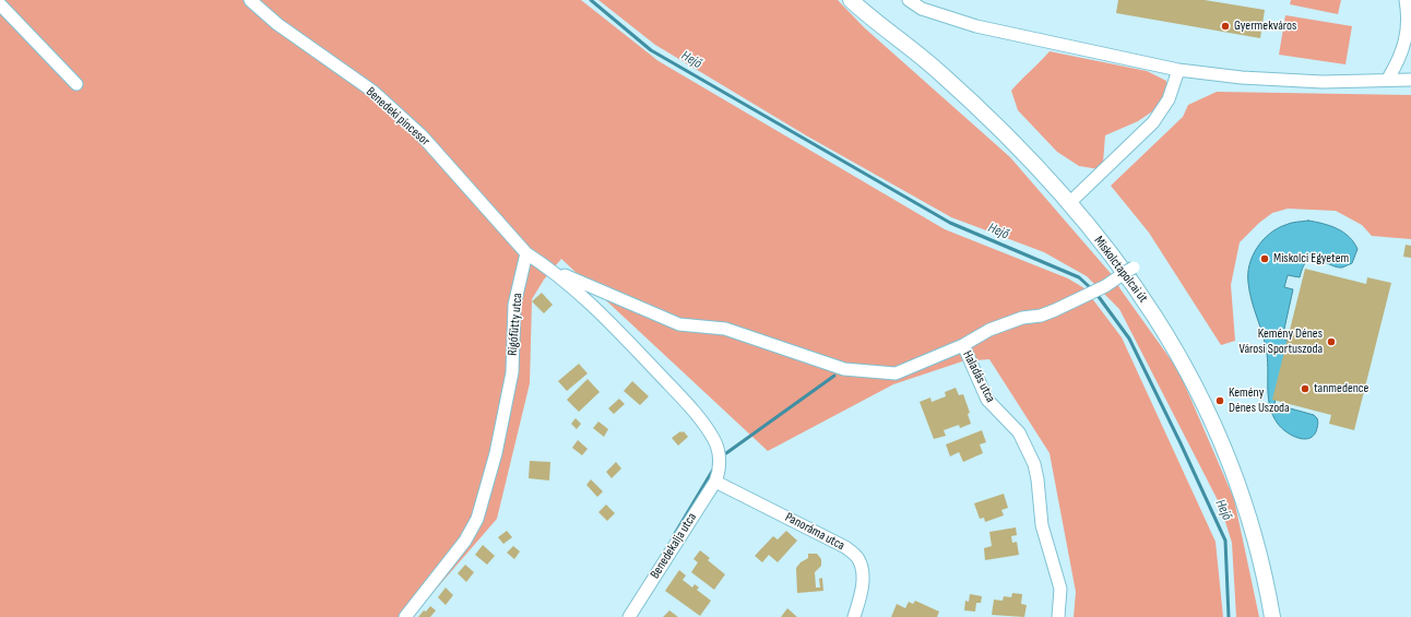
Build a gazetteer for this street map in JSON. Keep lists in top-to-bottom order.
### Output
{
  "streets": {
    "street": [
      "Benedeki pincesor",
      "Miskolctapolcai út",
      "Rigófütty utca",
      "Haladás utca",
      "Panoráma utca",
      "Benedekalja utca"
    ]
  },
  "crossings": [
    ["Benedeki pincesor", "Rigófütty utca"],
    ["Miskolctapolcai út", "Haladás utca"],
    ["Panoráma utca", "Benedekalja utca"]
  ],
  "water": ["Hejő"],
  "places": [
    "Gyermekváros",
    "Miskolci Egyetem",
    "Kemény Dénes Városi Sportuszoda",
    "tanmedence",
    "Kemény Dénes Uszoda"
  ]
}
